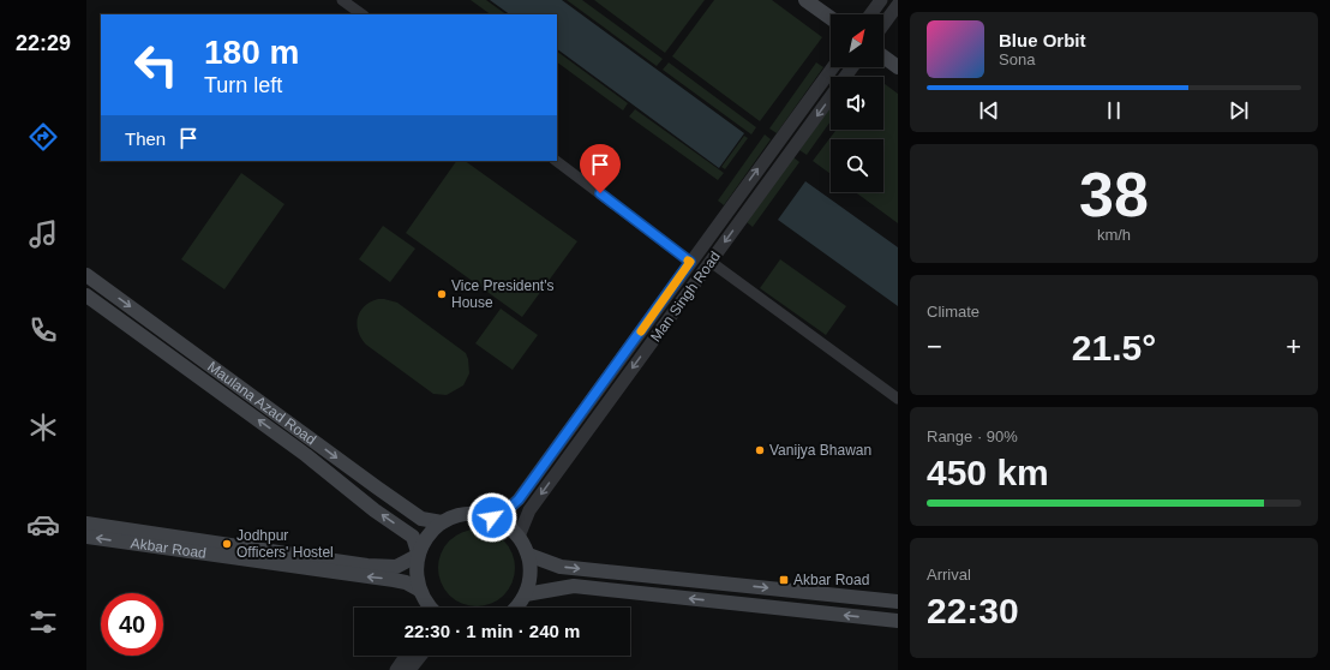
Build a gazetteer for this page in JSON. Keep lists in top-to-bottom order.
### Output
{
  "streets": {
    "main road": ["Maulana Azad Road", "Akbar Road"],
    "street": ["Man Singh Road"]
  },
  "crossings": [
    ["Maulana Azad Road", "Akbar Road"]
  ],
  "places": {
    "other": ["Vice President's House", "Vanijya Bhawan", "Jodhpur Officers' Hostel"],
    "transit": ["Akbar Road"]
  },
  "north": "top right",
  "page": {
    "tabs": "22:29",
    "turn": ["180 m", "Turn left"],
    "song": ["Blue Orbit", "Sona"],
    "then": "Then",
    "tile": [
      ["38", "km/h"],
      "Climate",
      ["Range · 90%", "450 km"],
      ["Arrival", "22:30"]
    ],
    "heat": ["−", "21.5°", "+"],
    "limit": "40",
    "trip": "22:30 · 1 min · 240 m"
  }
}
